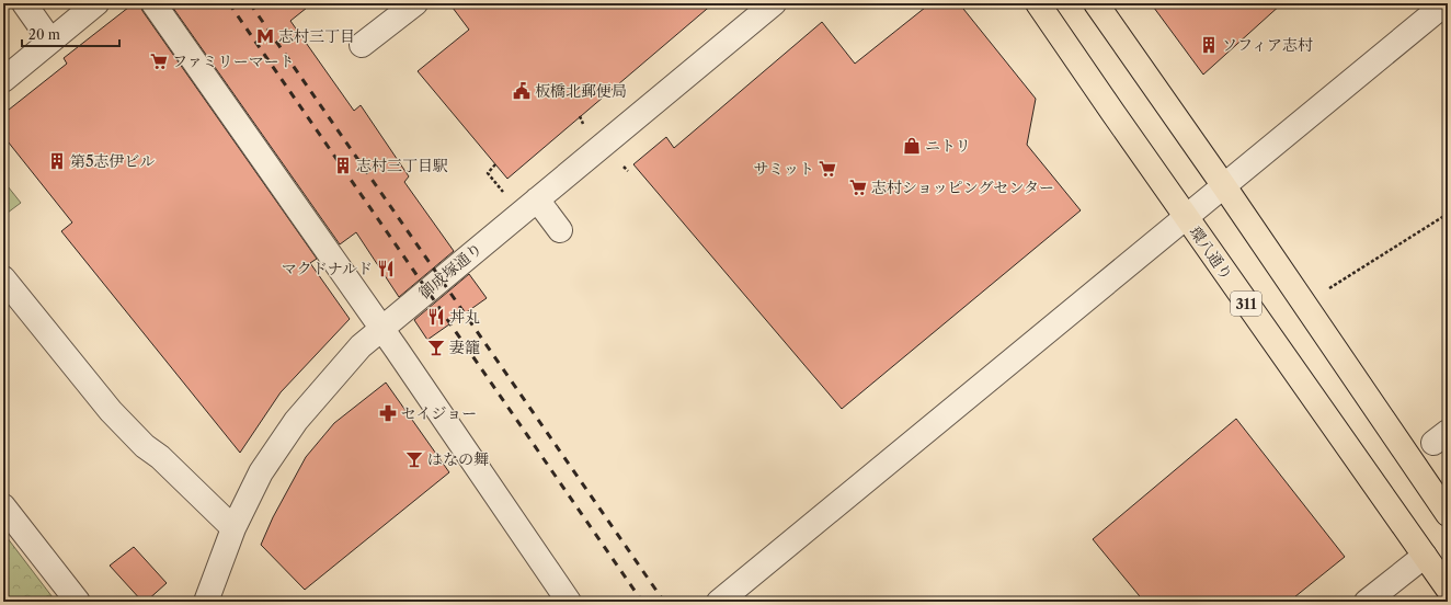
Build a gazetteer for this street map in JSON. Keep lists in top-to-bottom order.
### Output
{
  "streets": {
    "main road": ["環八通り", "311"],
    "street": ["御成塚通り"]
  },
  "places": {
    "metro station": ["志村三丁目"],
    "building": ["ソフィア志村", "第5志伊ビル", "志村三丁目駅"],
    "supermarket": ["ファミリーマート", "サミット", "志村ショッピングセンター"],
    "public building": ["板橋北郵便局"],
    "shop": ["ニトリ"],
    "restaurant": ["マクドナルド", "丼丸"],
    "bar": ["妻籠", "はなの舞"],
    "pharmacy": ["セイジョー"]
  },
  "scale_bar": "20 m"
}
